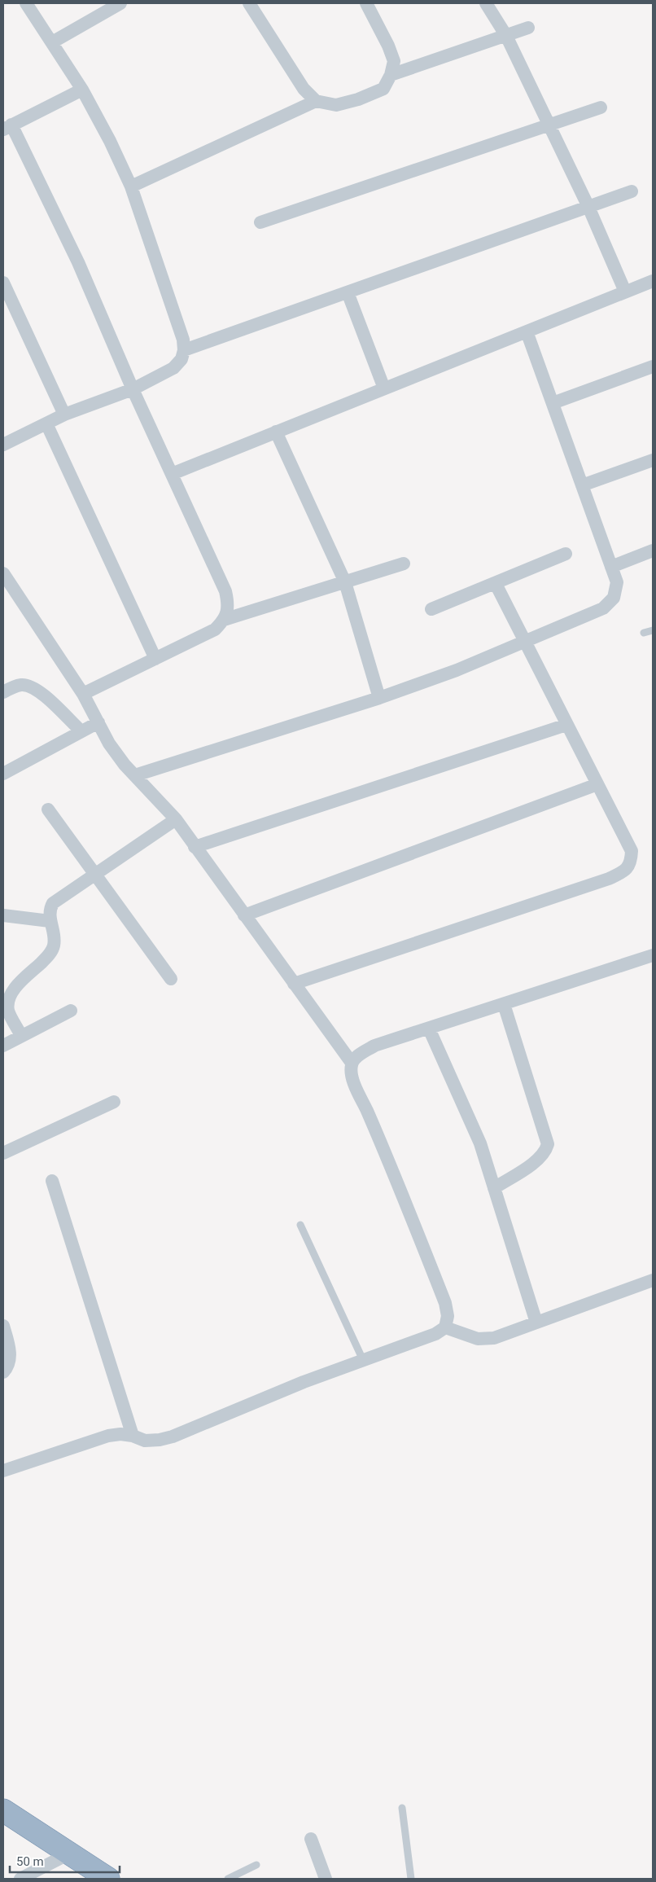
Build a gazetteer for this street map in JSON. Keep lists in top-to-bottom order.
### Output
{
  "scale_bar": "50 m"
}
